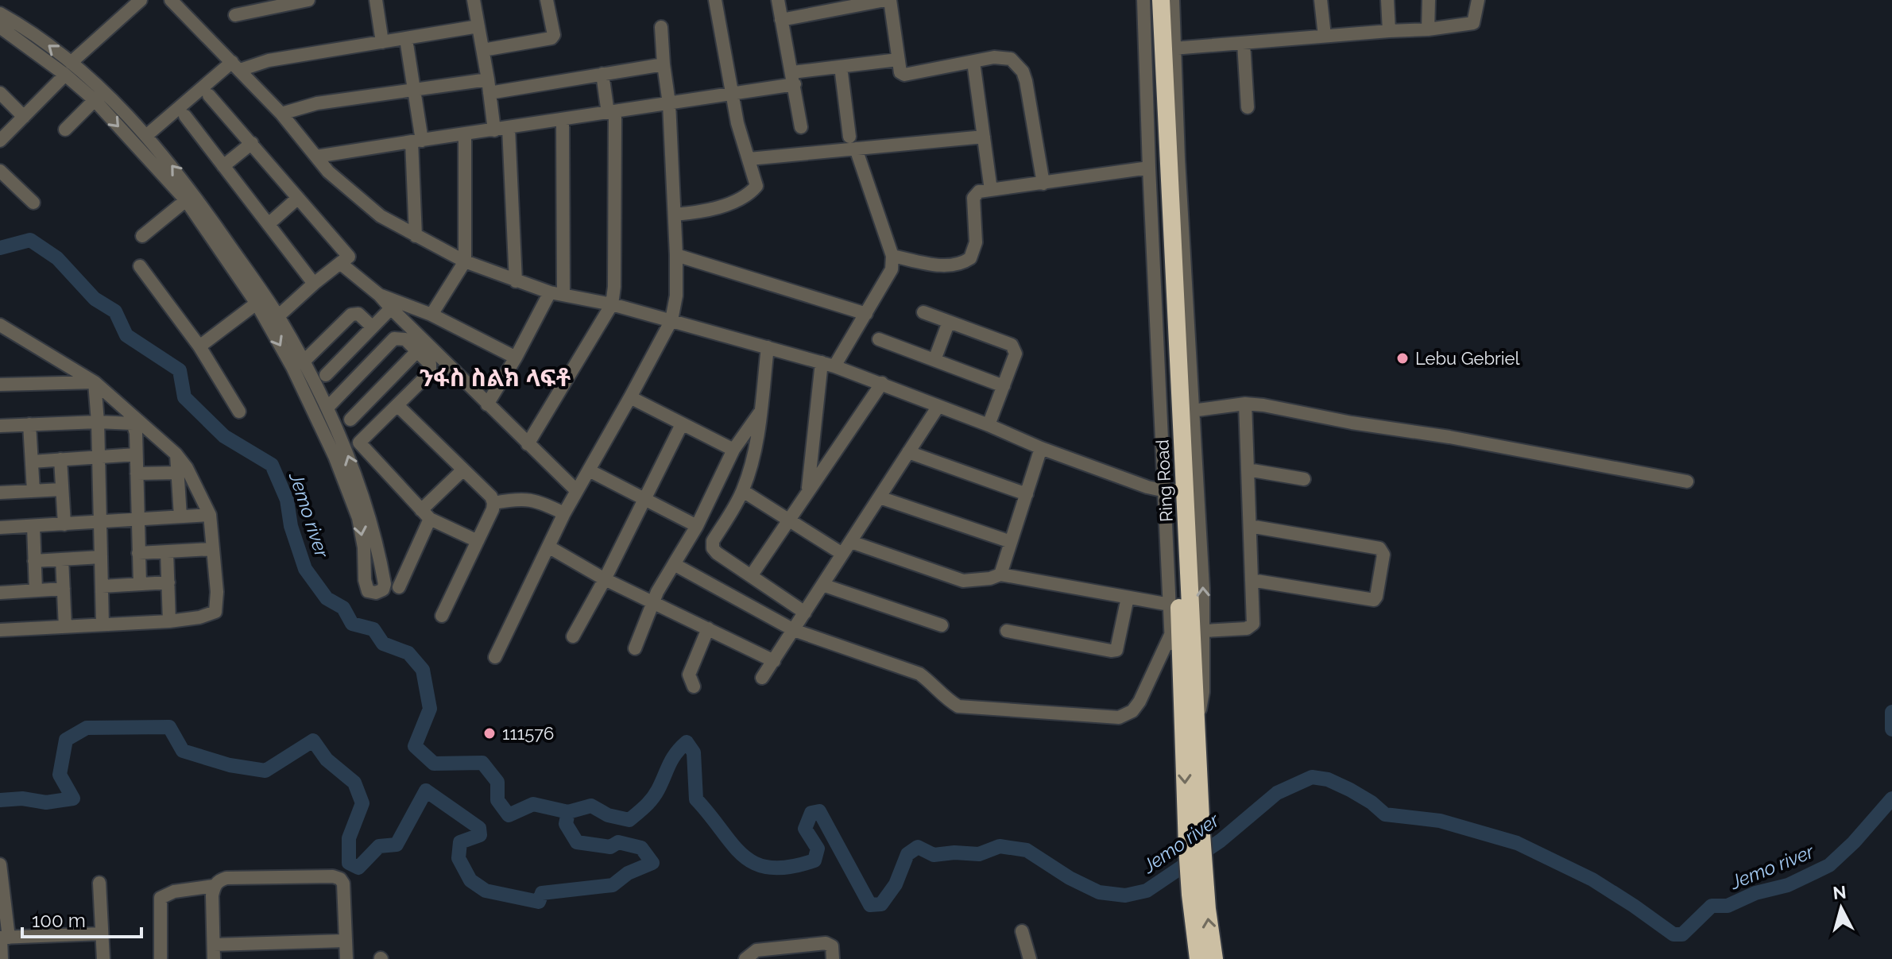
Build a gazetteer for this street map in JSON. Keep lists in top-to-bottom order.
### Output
{
  "streets": {
    "highway": ["Ring Road"]
  },
  "districts": ["ንፋስ ስልክ ላፍቶ"],
  "water": ["Jemo river"],
  "places": ["Lebu Gebriel", "111576"],
  "scale_bar": "100 m",
  "north": "top"
}
